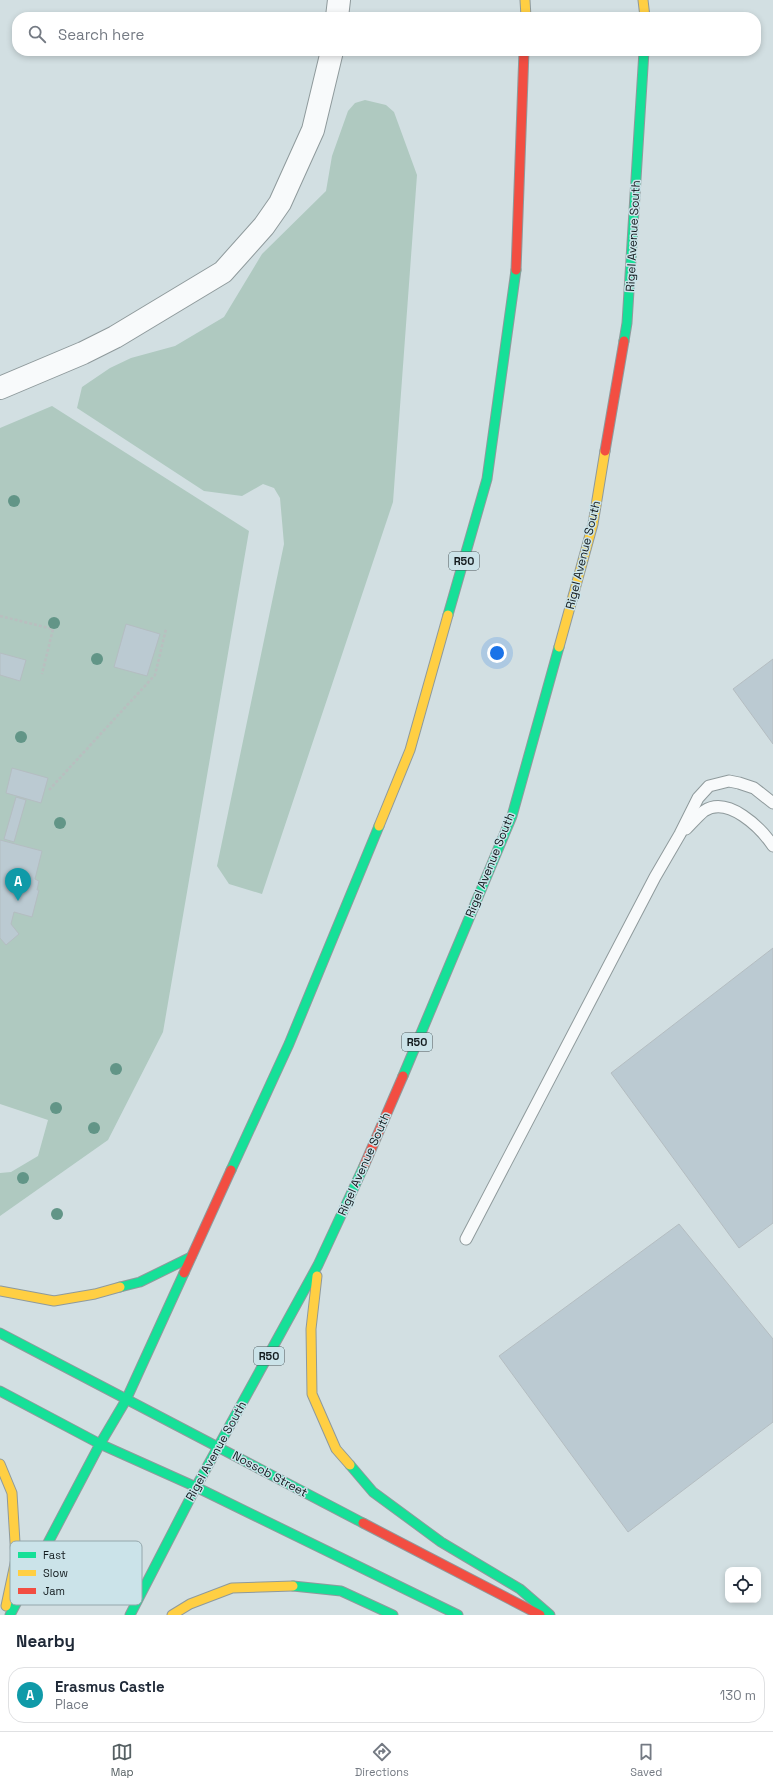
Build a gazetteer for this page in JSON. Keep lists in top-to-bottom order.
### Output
{
  "streets": {
    "main road": ["Rigel Avenue South", "R50", "Nossob Street"]
  },
  "crossings": [
    ["Rigel Avenue South", "Nossob Street"],
    ["R50", "Nossob Street"]
  ],
  "legend": ["Fast", "Slow", "Jam"],
  "page": {
    "search": "Search here",
    "pins": "A",
    "heading": "Nearby",
    "list": [
      {
        "mark": "A",
        "name": "Erasmus Castle",
        "note": "Place",
        "value": "130 m"
      }
    ],
    "nav": ["Map", "Directions", "Saved"]
  }
}
